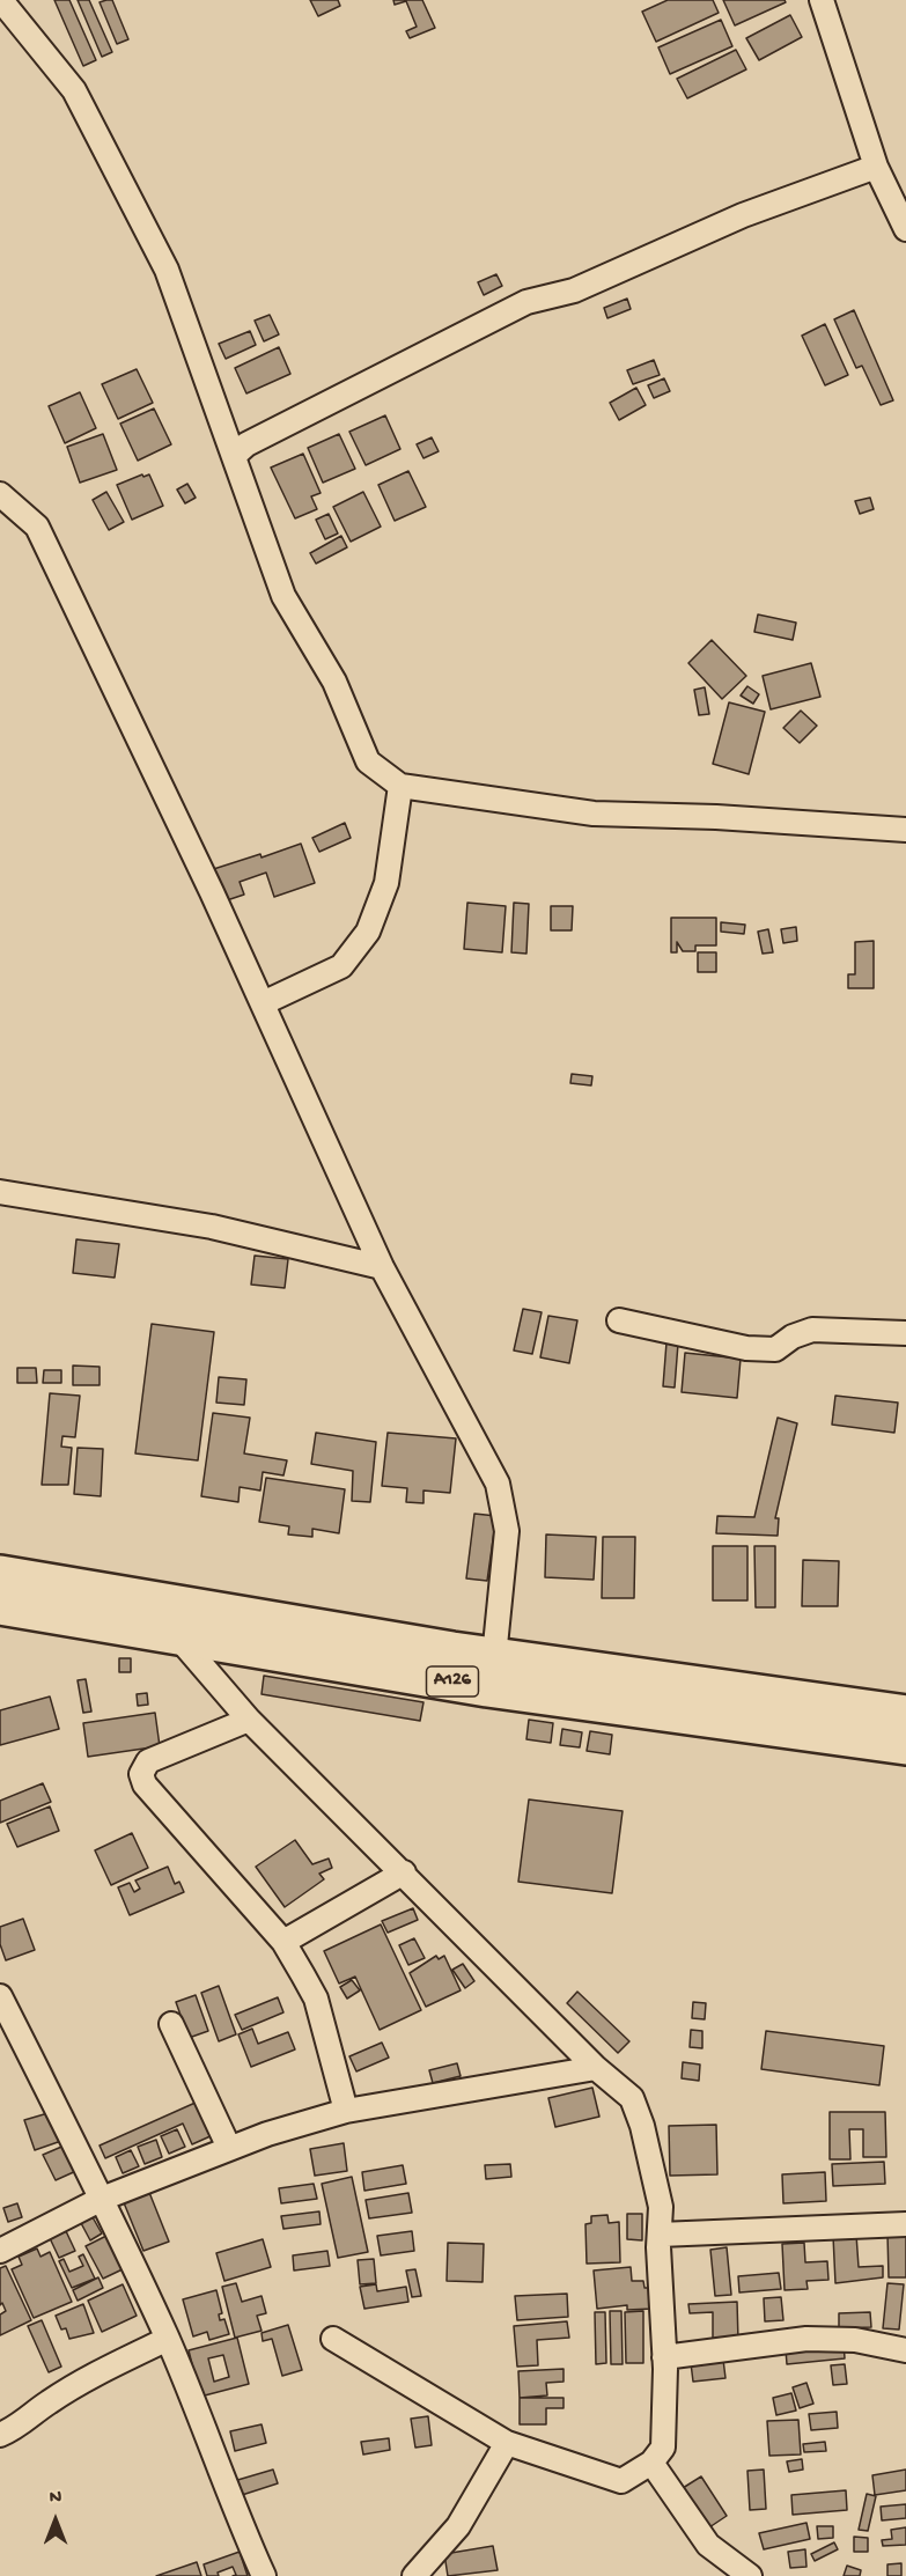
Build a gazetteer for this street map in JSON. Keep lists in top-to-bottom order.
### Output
{
  "streets": {
    "highway": ["A126"]
  },
  "north": "top"
}
